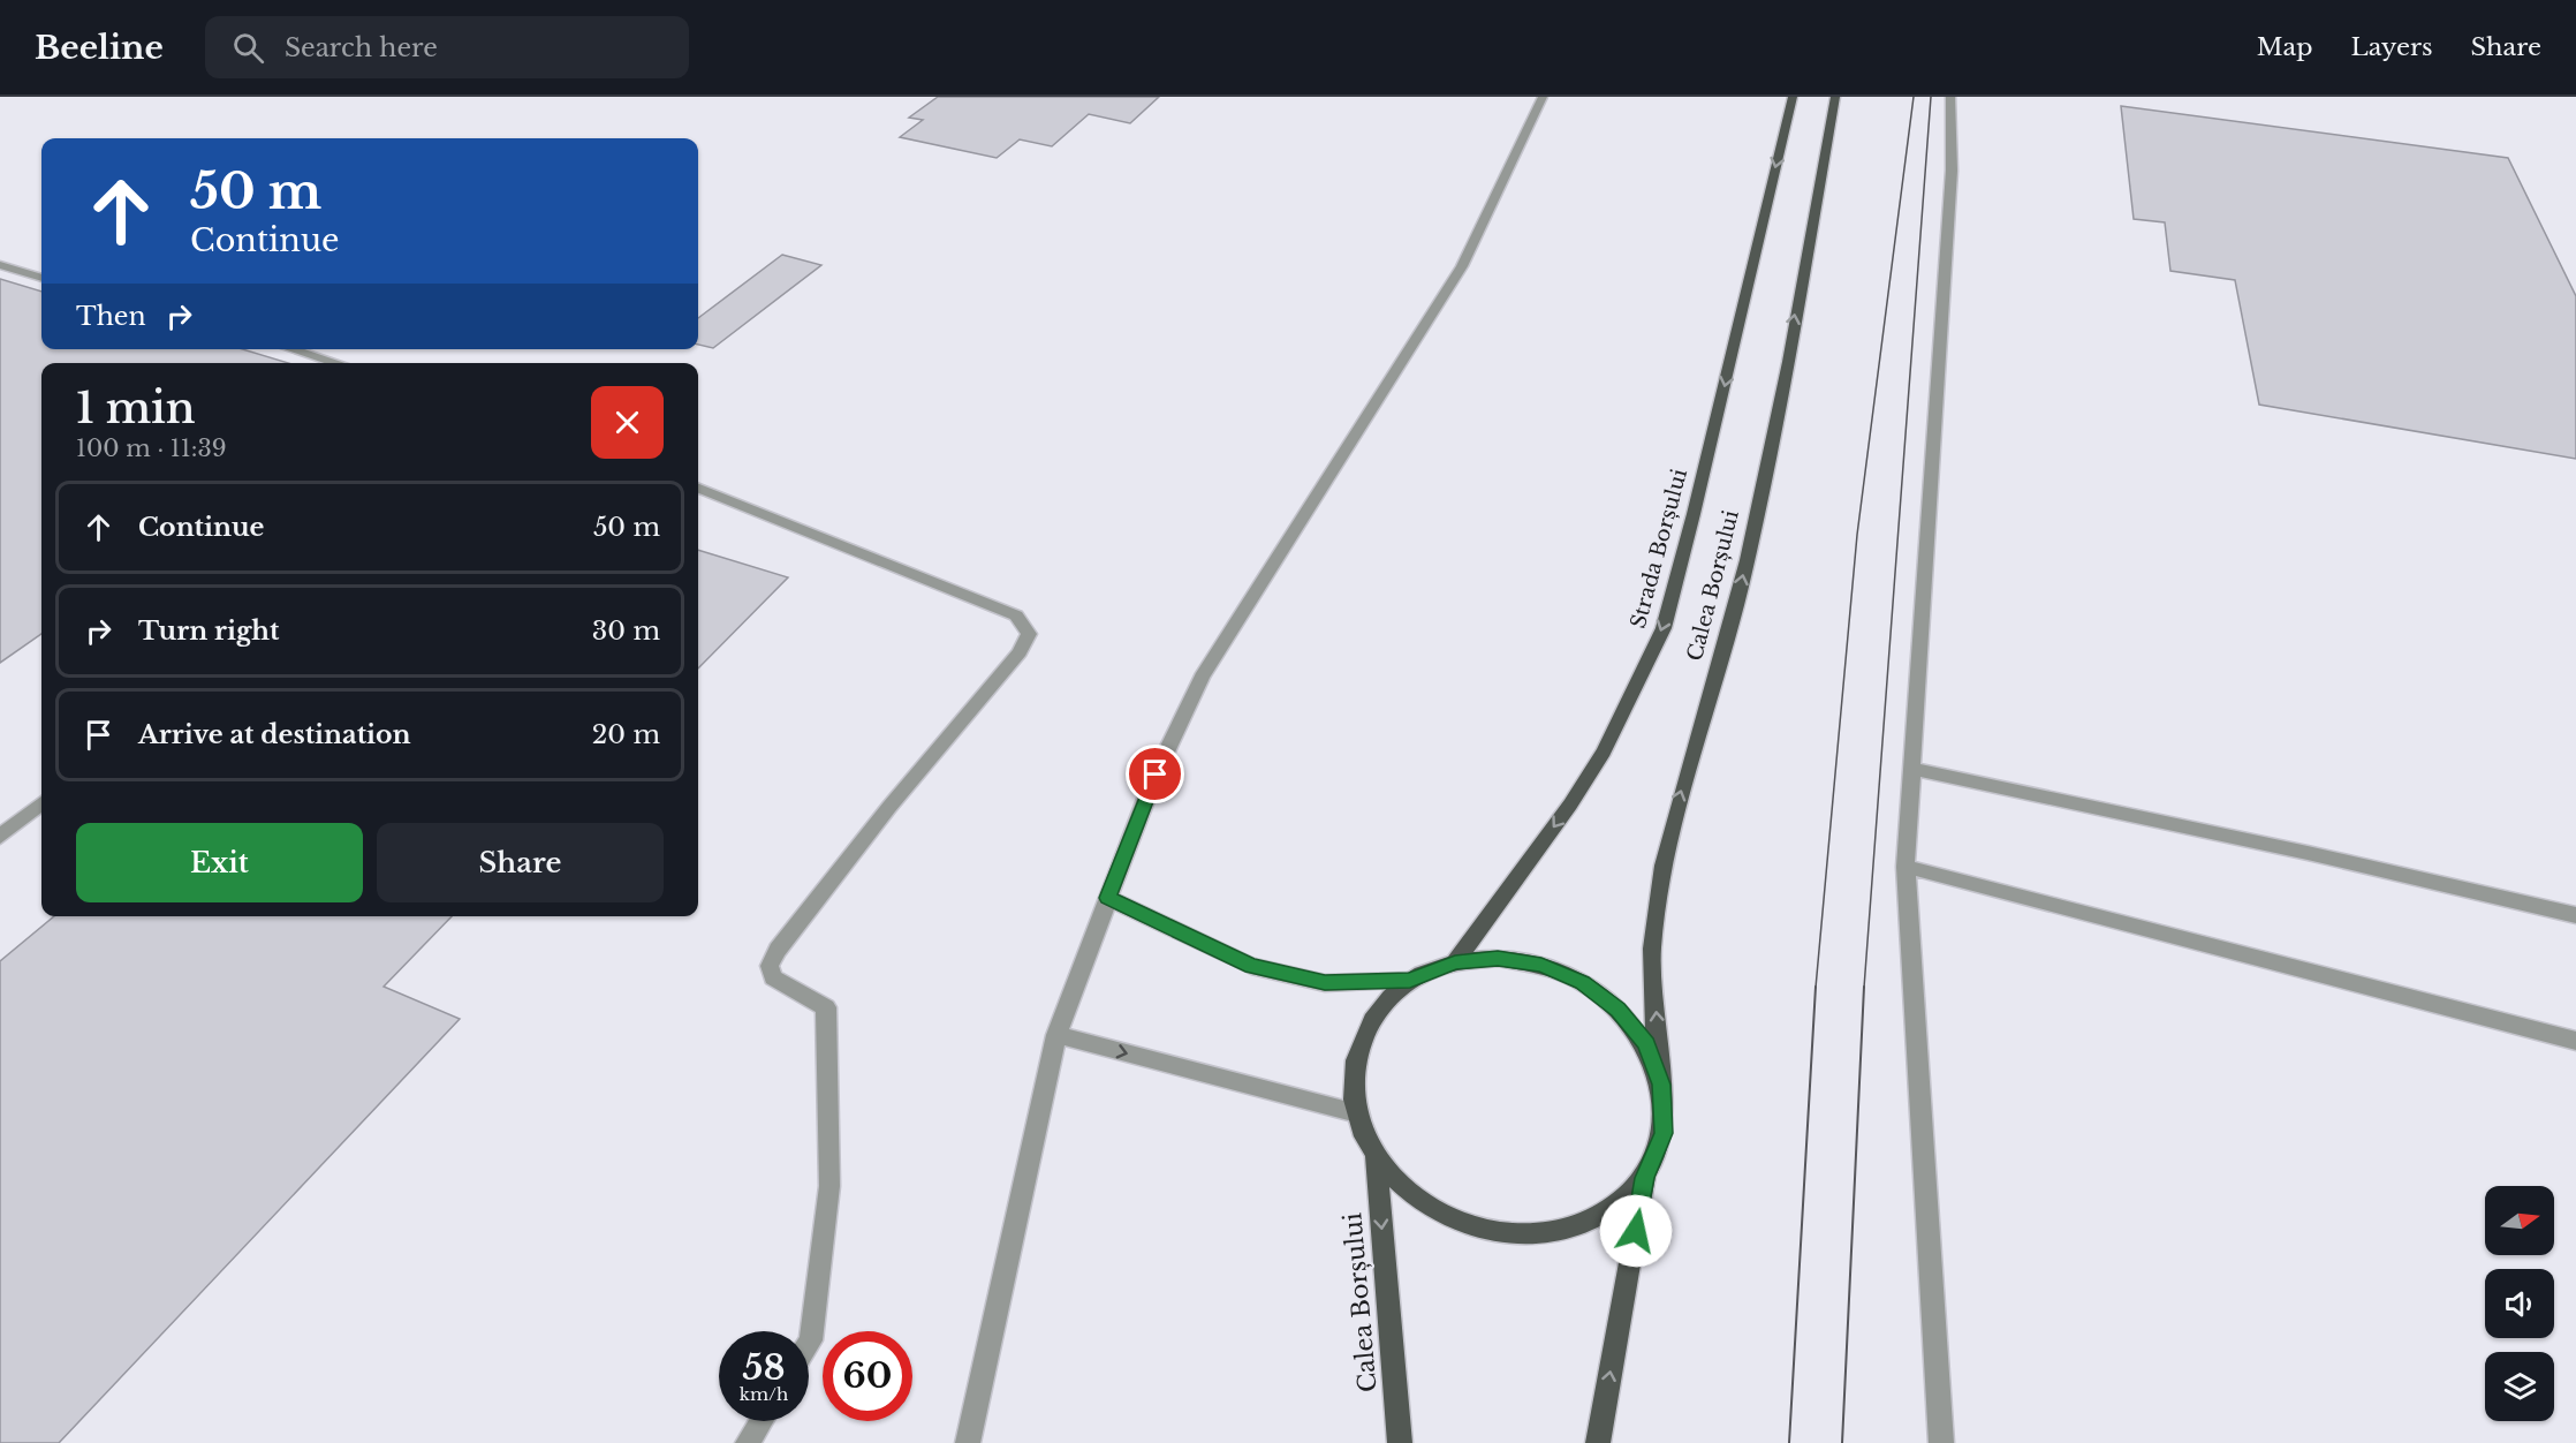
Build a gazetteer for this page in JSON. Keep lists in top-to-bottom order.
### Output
{
  "streets": {
    "main road": ["Strada Borșului", "Calea Borșului"]
  },
  "crossings": [
    ["Strada Borșului", "Calea Borșului"]
  ],
  "one_way": ["Strada Borșului"],
  "north": "right",
  "page": {
    "header": "Beeline",
    "search": "Search here",
    "nav": ["Map", "Layers", "Share"],
    "turn": ["50 m", "Continue"],
    "then": "Then",
    "heading": ["1 min", "100 m · 11:39"],
    "list": [
      {
        "name": "Continue",
        "value": "50 m"
      },
      {
        "name": "Turn right",
        "value": "30 m"
      },
      {
        "name": "Arrive at destination",
        "value": "20 m"
      }
    ],
    "buttons": ["Exit", "Share"],
    "speed": "58 km/h",
    "limit": "60"
  }
}
